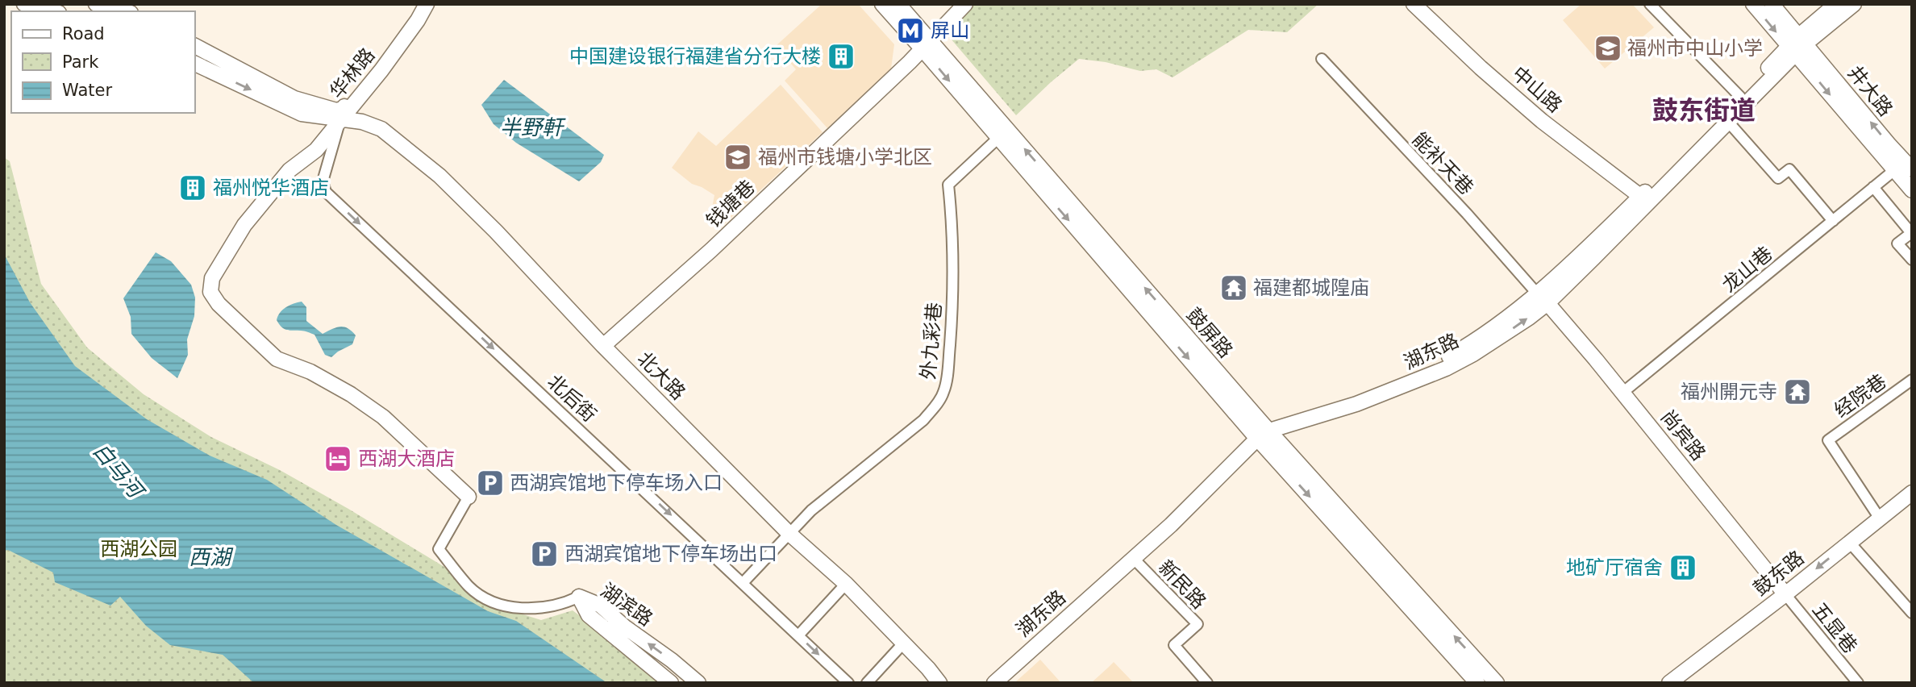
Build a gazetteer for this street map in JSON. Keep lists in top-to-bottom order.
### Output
{
  "streets": {
    "main road": [
      "华林路",
      "中山路",
      "井大路",
      "钱塘巷",
      "鼓屏路",
      "湖东路",
      "北大路",
      "尚宾路",
      "鼓东路",
      "湖滨路"
    ],
    "street": [
      "能补天巷",
      "龙山巷",
      "外九彩巷",
      "经院巷",
      "北后街",
      "新民路",
      "五显巷"
    ]
  },
  "crossings": [
    ["华林路", "北大路"],
    ["华林路", "北后街"],
    ["中山路", "湖东路"],
    ["井大路", "湖东路"],
    ["能补天巷", "湖东路"],
    ["能补天巷", "尚宾路"],
    ["钱塘巷", "鼓屏路"],
    ["钱塘巷", "北大路"],
    ["龙山巷", "尚宾路"],
    ["鼓屏路", "外九彩巷"],
    ["鼓屏路", "湖东路"],
    ["外九彩巷", "北大路"],
    ["外九彩巷", "北后街"],
    ["湖东路", "尚宾路"],
    ["湖东路", "新民路"],
    ["北大路", "北后街"],
    ["经院巷", "鼓东路"],
    ["尚宾路", "鼓东路"],
    ["尚宾路", "五显巷"],
    ["鼓东路", "五显巷"]
  ],
  "one_way": ["北后街"],
  "districts": ["鼓东街道"],
  "water": ["半野軒", "白马河", "西湖"],
  "parks": ["西湖公园"],
  "places": {
    "metro station": ["屏山"],
    "school or university": ["福州市中山小学", "福州市钱塘小学北区"],
    "building": ["中国建设银行福建省分行大楼", "福州悦华酒店", "地矿厅宿舍"],
    "temple": ["福建都城隍庙", "福州開元寺"],
    "hotel": ["西湖大酒店"],
    "parking": ["西湖宾馆地下停车场入口", "西湖宾馆地下停车场出口"]
  },
  "legend": ["Road", "Park", "Water"]
}
